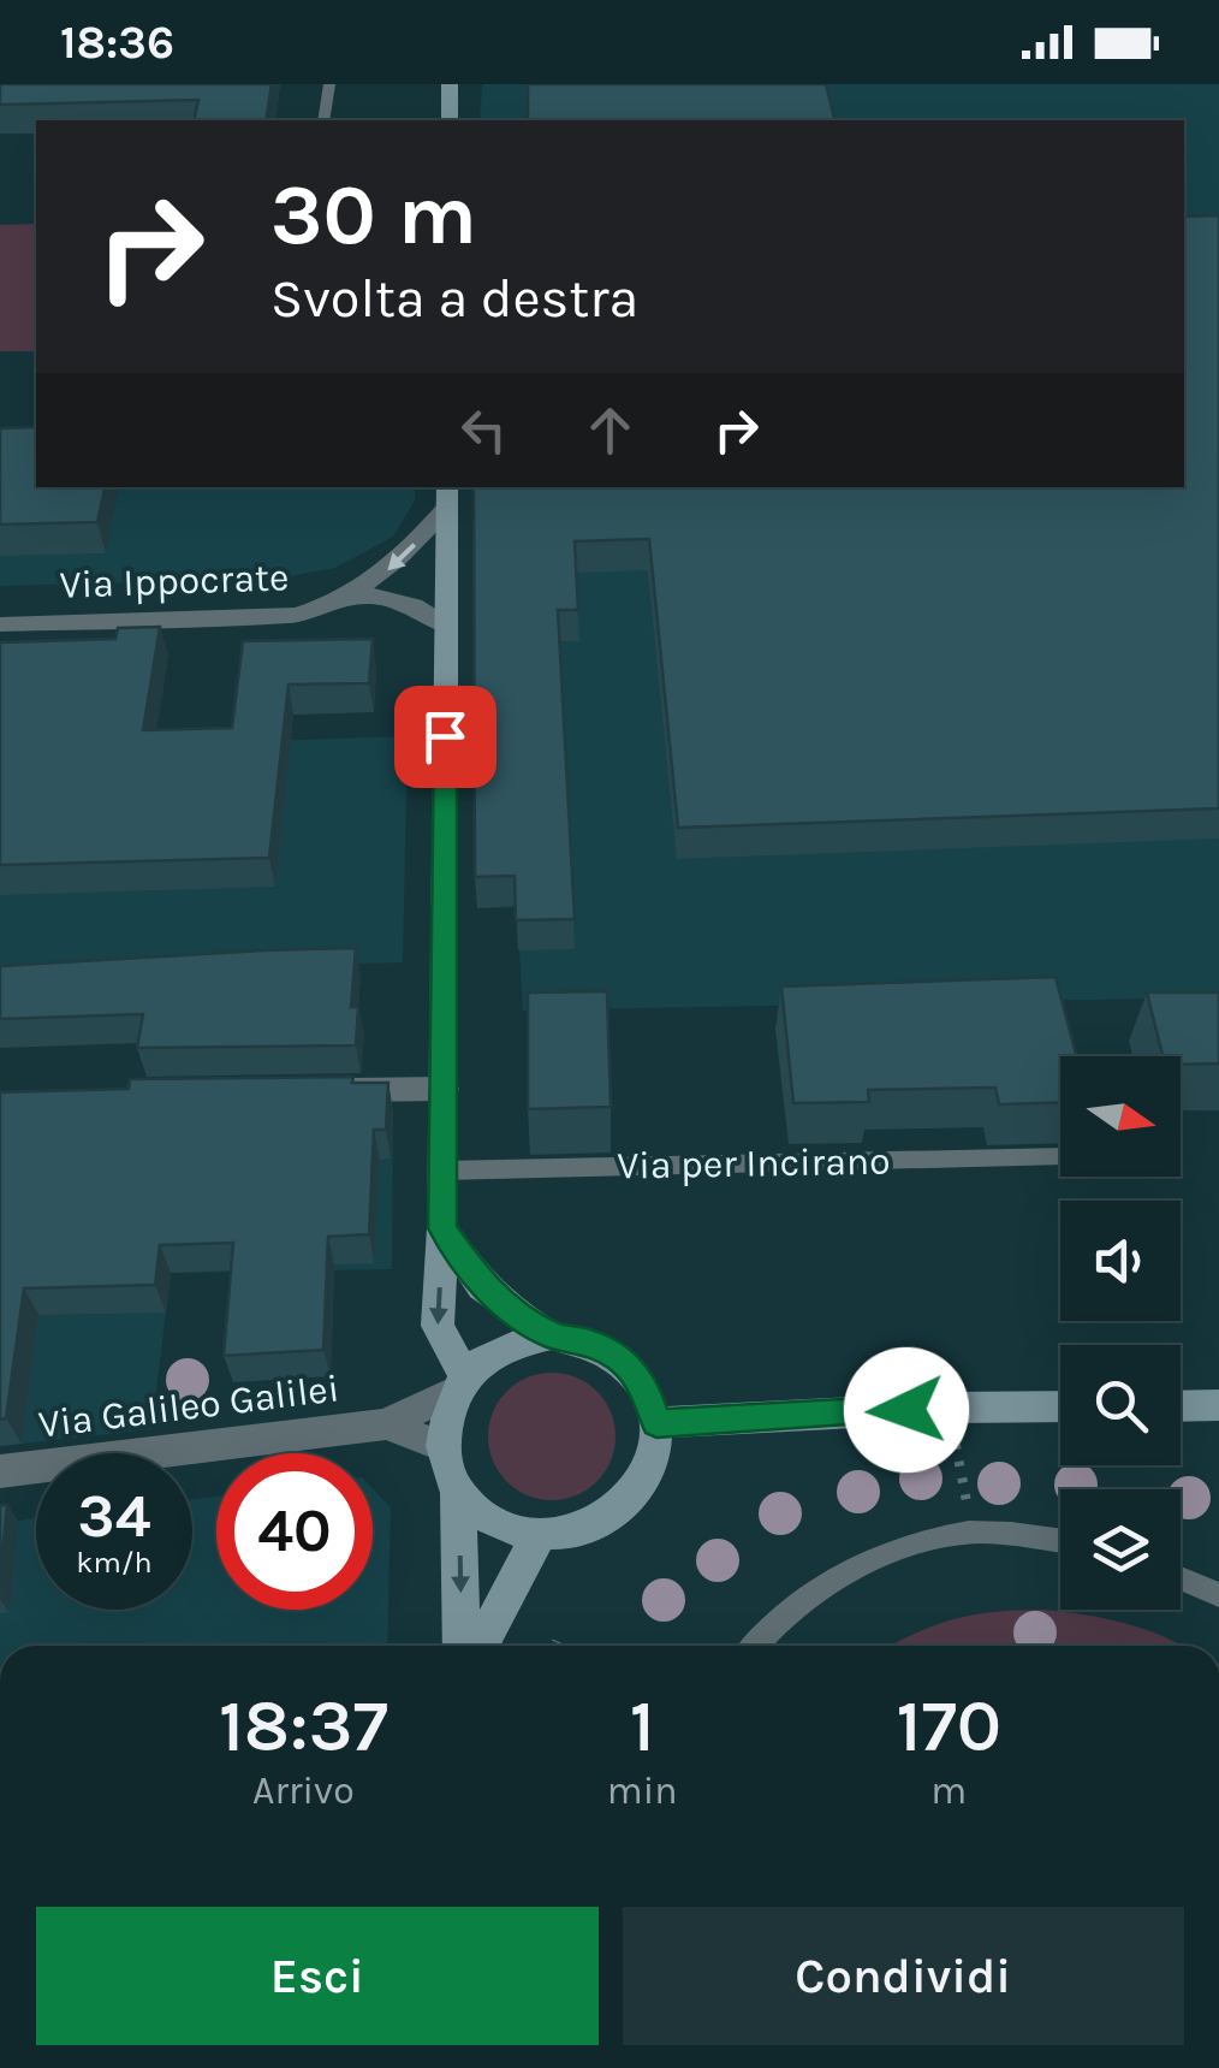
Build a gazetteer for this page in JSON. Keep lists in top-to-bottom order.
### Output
{
  "streets": {
    "street": ["Via Ippocrate", "Via Galileo Galilei"],
    "lane": ["Via per Incirano"]
  },
  "north": "right",
  "page": {
    "status": "18:36",
    "turn": ["30 m", "Svolta a destra"],
    "speed": "34 km/h",
    "limit": "40",
    "eta": [
      "18:37",
      "Arrivo",
      "1",
      "min",
      "170",
      "m"
    ],
    "buttons": ["Esci", "Condividi"]
  }
}
